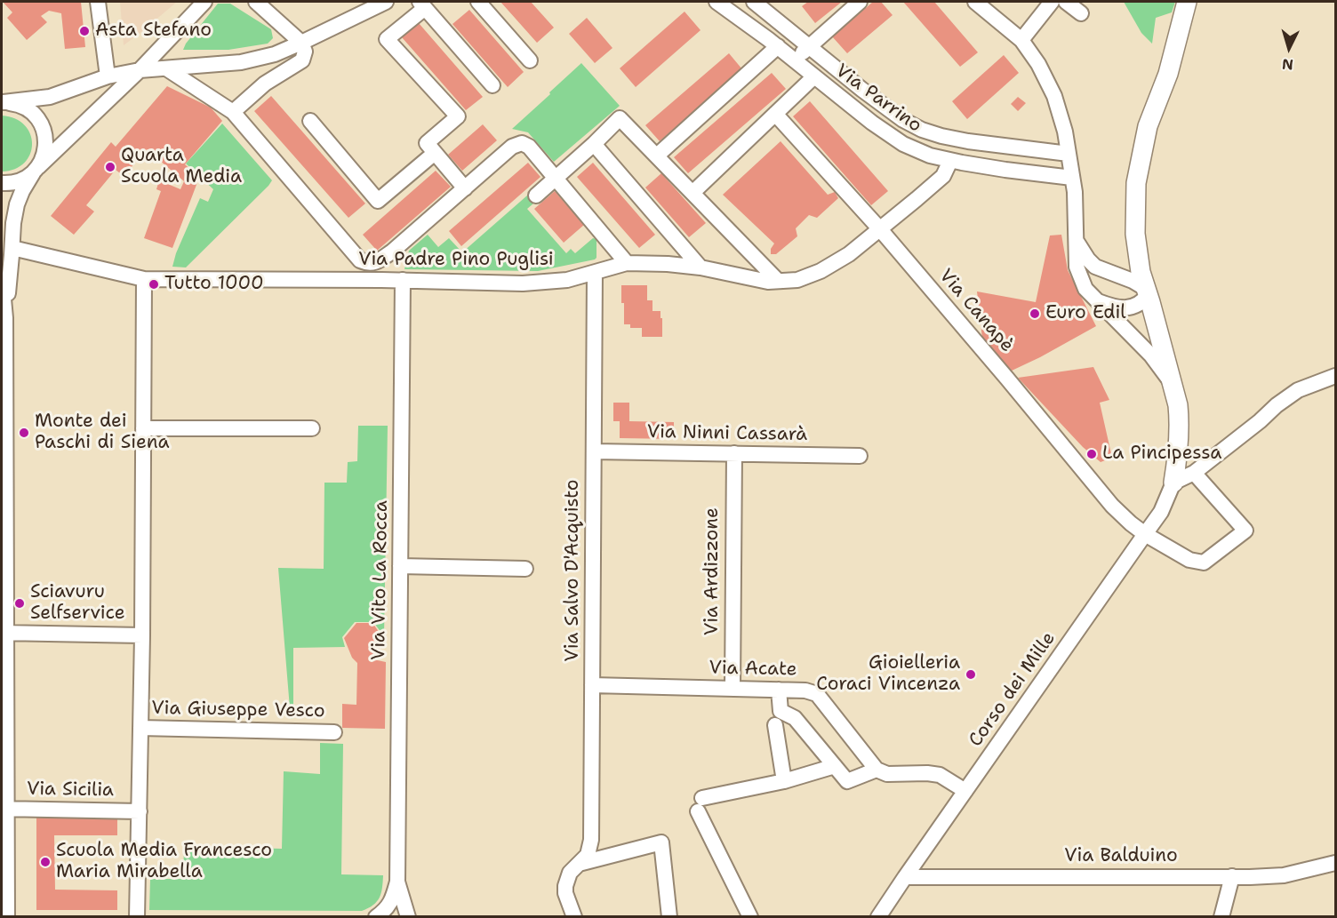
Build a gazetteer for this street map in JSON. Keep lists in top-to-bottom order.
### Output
{
  "streets": {
    "street": [
      "Via Parrino",
      "Via Padre Pino Puglisi",
      "Via Canapè",
      "Via Ninni Cassarà",
      "Via Salvo D'Acquisto",
      "Via Ardizzone",
      "Via Vito La Rocca",
      "Via Acate",
      "Corso dei Mille",
      "Via Giuseppe Vesco",
      "Via Sicilia",
      "Via Balduino"
    ]
  },
  "crossings": [
    ["Via Parrino", "Via Padre Pino Puglisi"],
    ["Via Padre Pino Puglisi", "Via Canapè"],
    ["Via Padre Pino Puglisi", "Via Salvo D'Acquisto"],
    ["Via Padre Pino Puglisi", "Via Vito La Rocca"],
    ["Via Canapè", "Corso dei Mille"],
    ["Via Ninni Cassarà", "Via Salvo D'Acquisto"],
    ["Via Ninni Cassarà", "Via Ardizzone"],
    ["Via Salvo D'Acquisto", "Via Acate"],
    ["Via Ardizzone", "Via Acate"],
    ["Corso dei Mille", "Via Balduino"]
  ],
  "places": [
    "Asta Stefano",
    "Quarta Scuola Media",
    "Tutto 1000",
    "Euro Edil",
    "Monte dei Paschi di Siena",
    "La Pincipessa",
    "Sciavuru Selfservice",
    "Gioielleria Coraci Vincenza",
    "Scuola Media Francesco Maria Mirabella"
  ],
  "north": "bottom"
}
